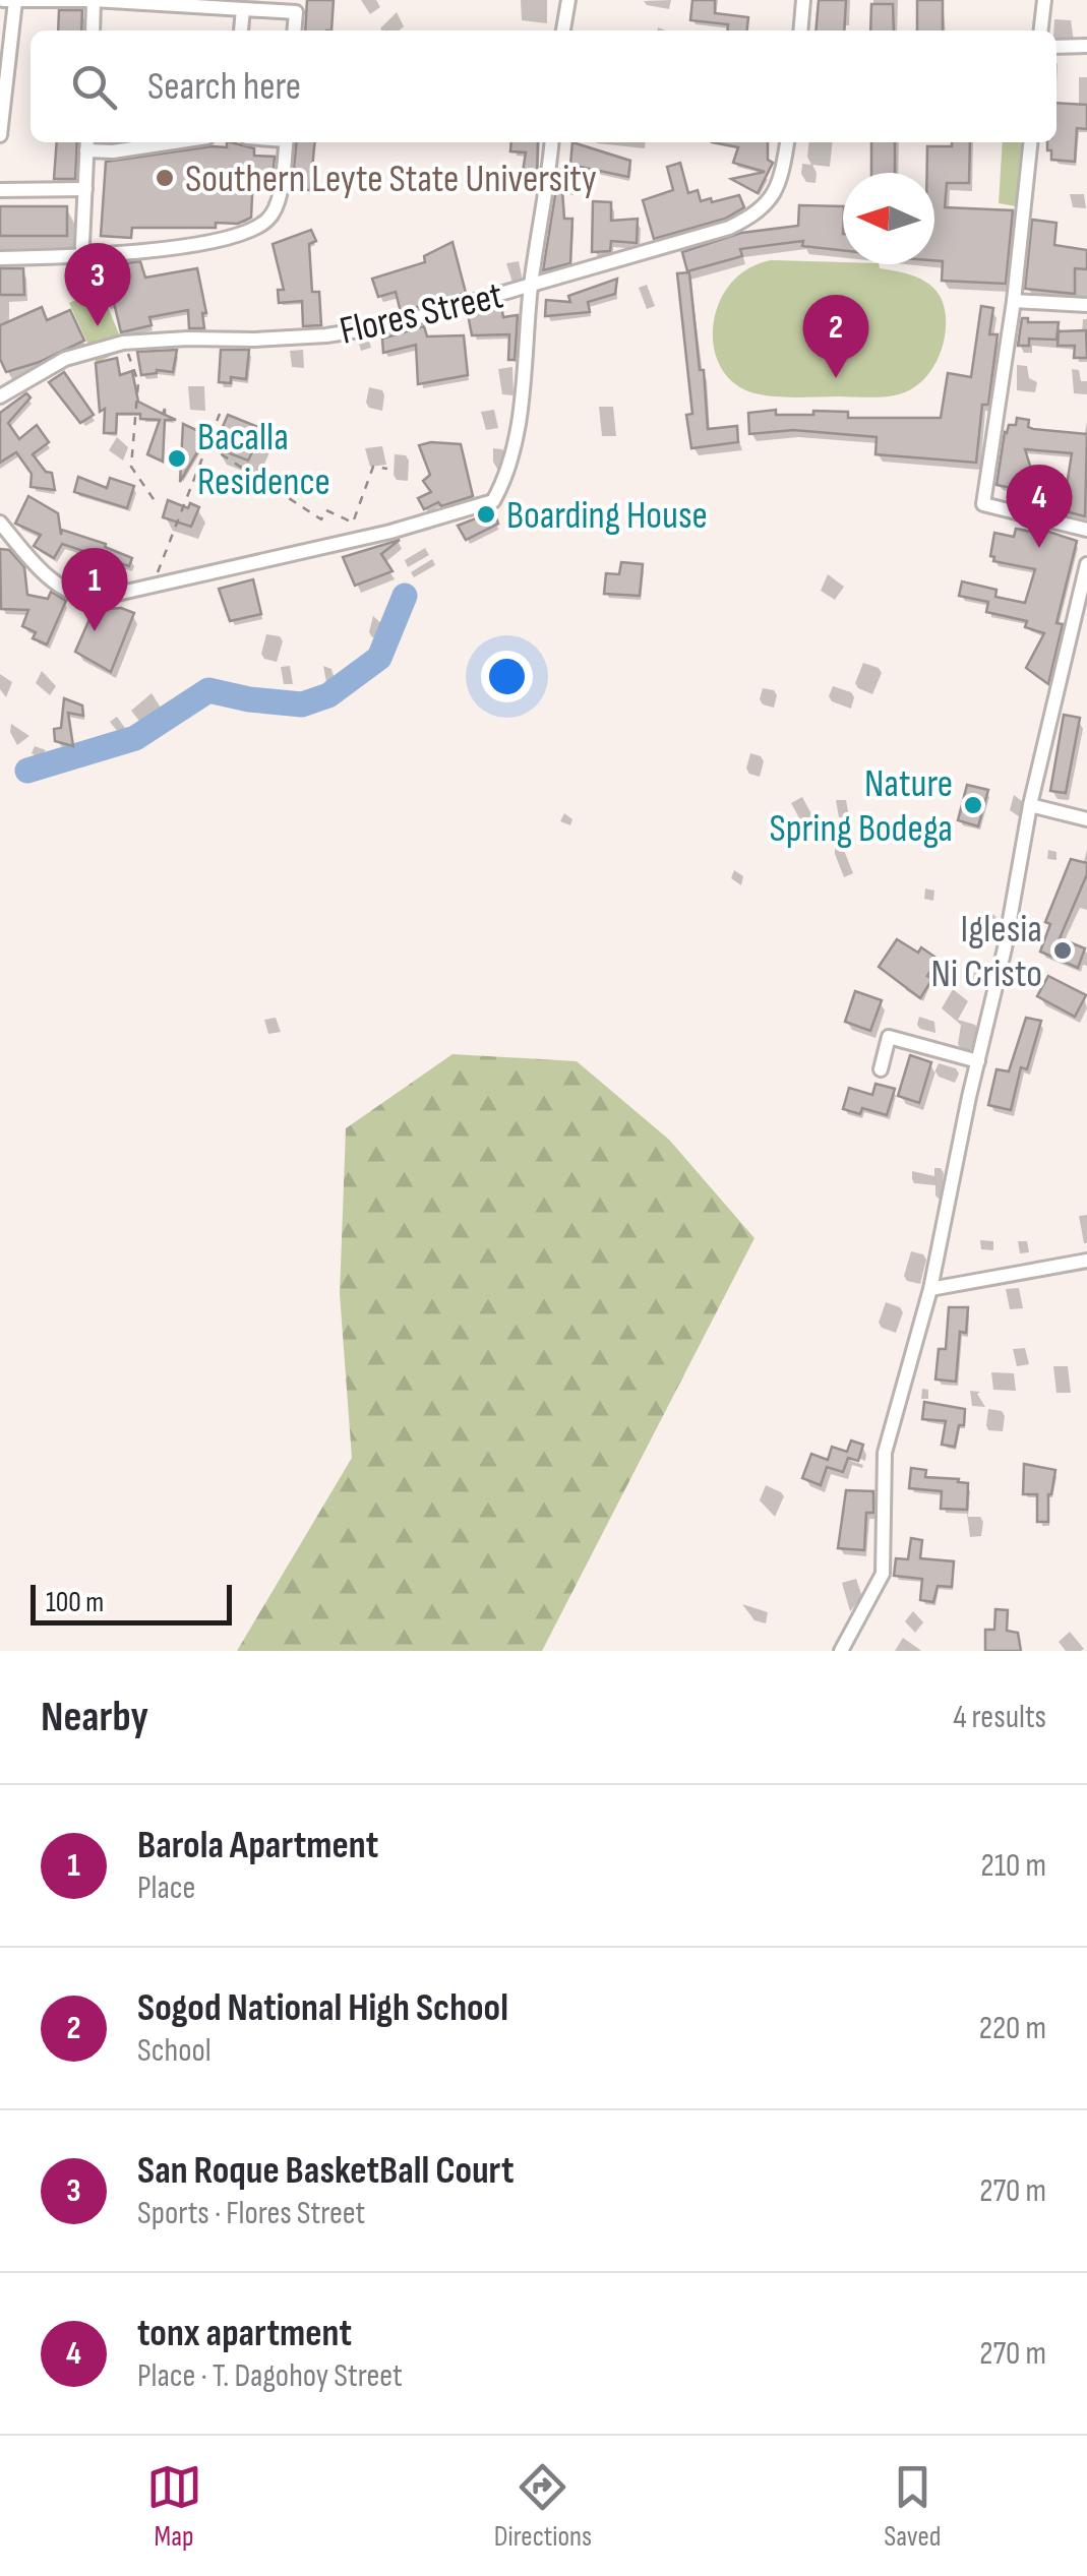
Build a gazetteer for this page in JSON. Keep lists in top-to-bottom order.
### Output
{
  "streets": {
    "street": ["Flores Street"]
  },
  "places": [
    "Southern Leyte State University",
    "Bacalla Residence",
    "Boarding House",
    "Nature Spring Bodega",
    "Iglesia Ni Cristo"
  ],
  "scale_bar": "100 m",
  "north": "left",
  "page": {
    "search": "Search here",
    "pins": [
      "3",
      "2",
      "4",
      "1"
    ],
    "scale": "100 m",
    "heading": ["Nearby", "4 results"],
    "list": [
      {
        "mark": "1",
        "name": "Barola Apartment",
        "note": "Place",
        "value": "210 m"
      },
      {
        "mark": "2",
        "name": "Sogod National High School",
        "note": "School",
        "value": "220 m"
      },
      {
        "mark": "3",
        "name": "San Roque BasketBall Court",
        "note": "Sports · Flores Street",
        "value": "270 m"
      },
      {
        "mark": "4",
        "name": "tonx apartment",
        "note": "Place · T. Dagohoy Street",
        "value": "270 m"
      }
    ],
    "nav": ["Map", "Directions", "Saved"]
  }
}
